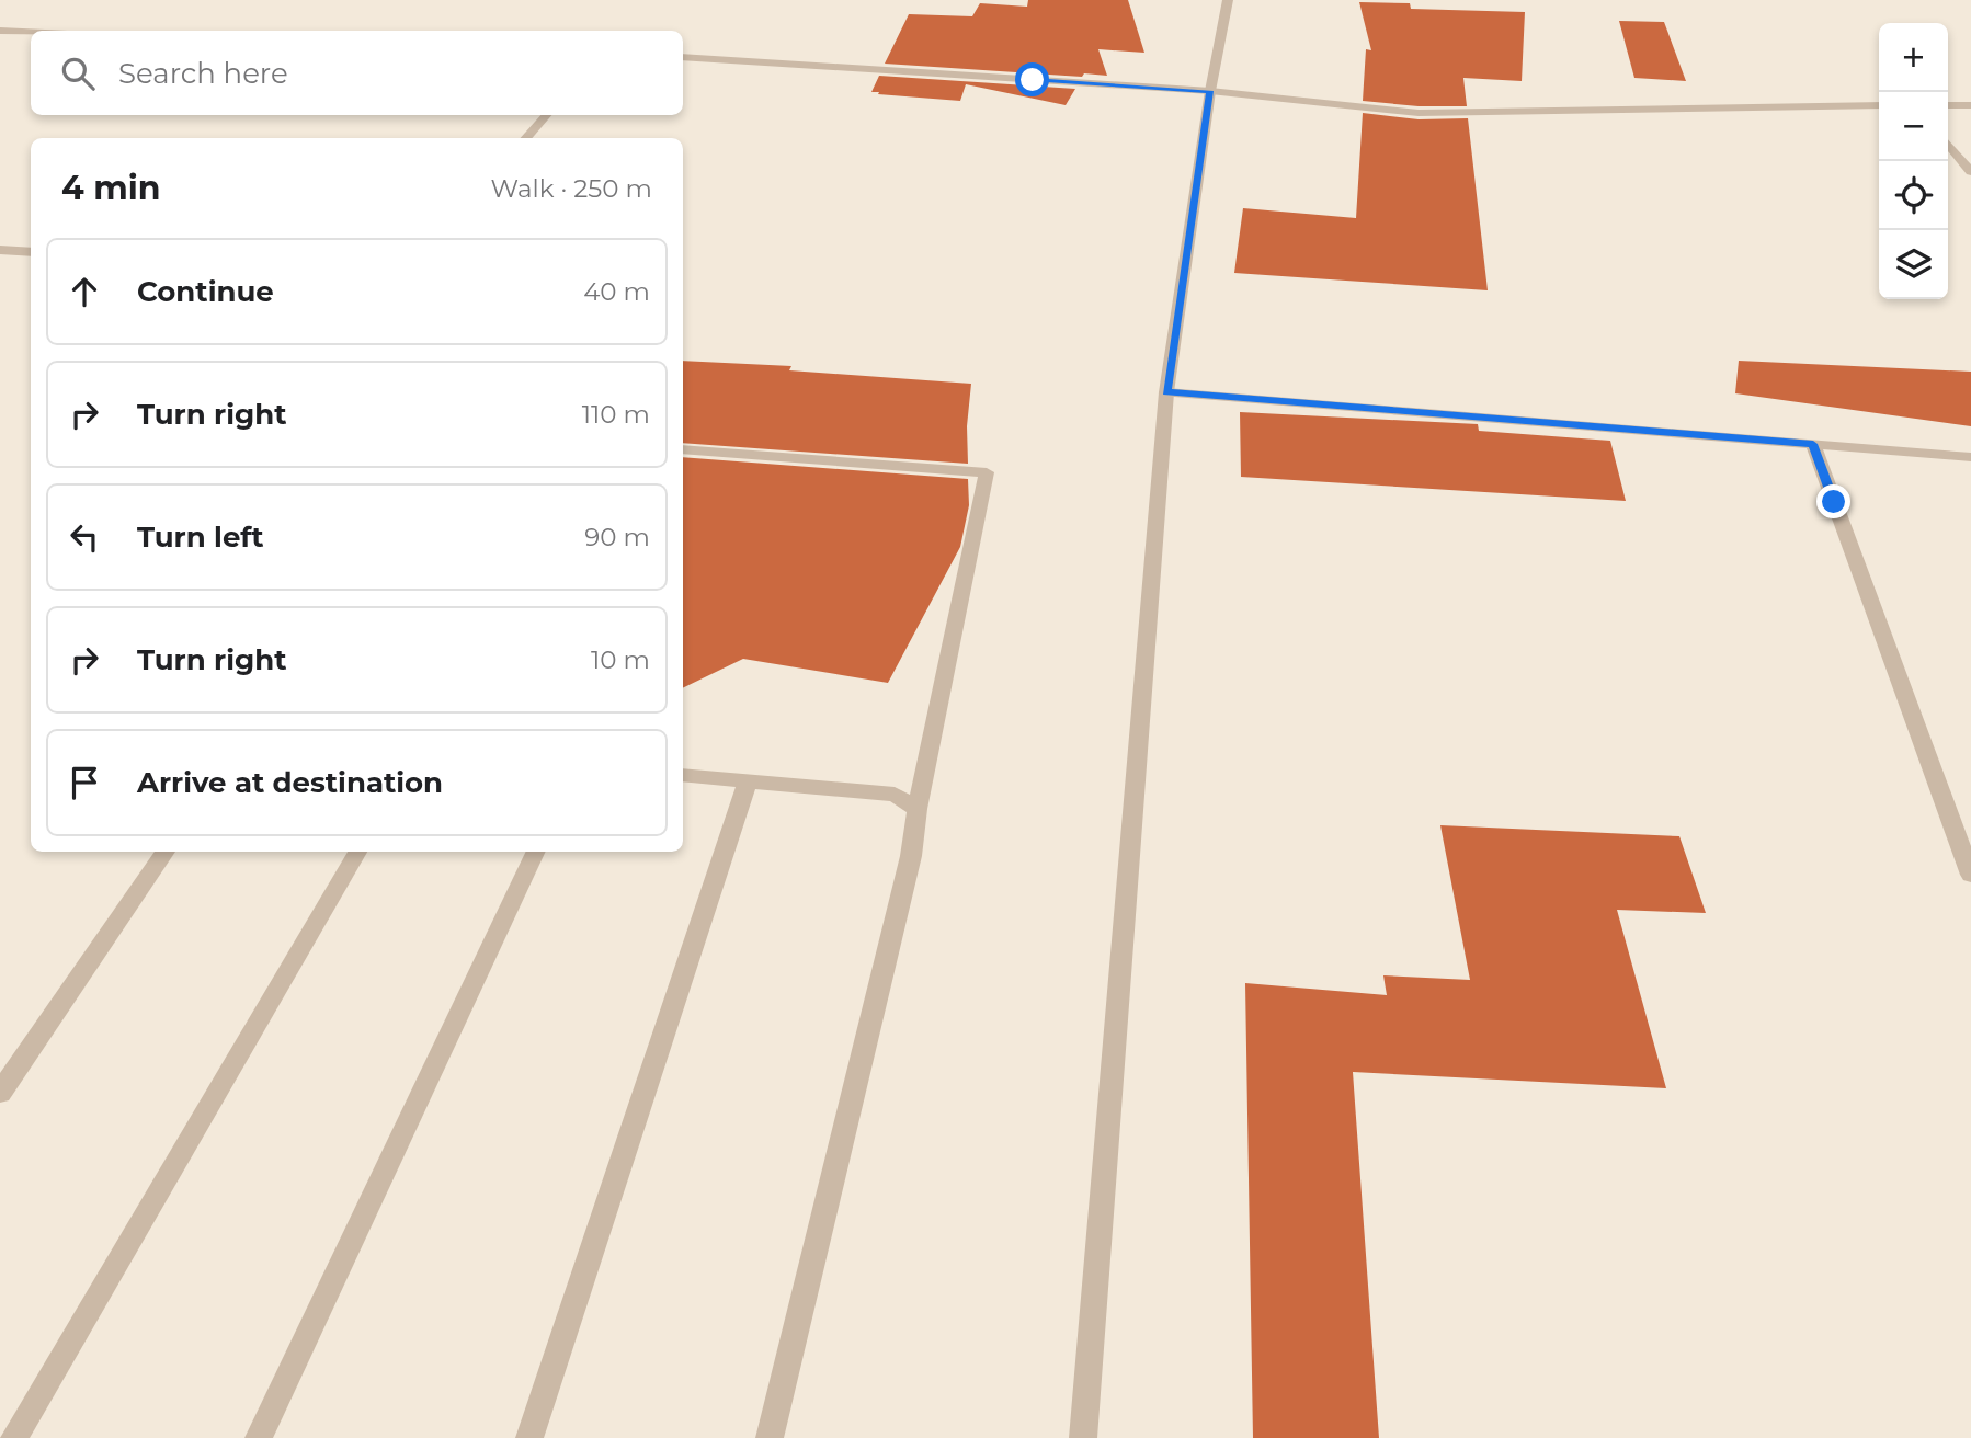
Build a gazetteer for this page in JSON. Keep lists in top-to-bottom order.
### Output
{
  "page": {
    "map_buttons": ["+", "−"],
    "search": "Search here",
    "heading": ["4 min", "Walk · 250 m"],
    "list": [
      ["Continue", "40 m"],
      ["Turn right", "110 m"],
      ["Turn left", "90 m"],
      ["Turn right", "10 m"],
      "Arrive at destination"
    ]
  }
}
